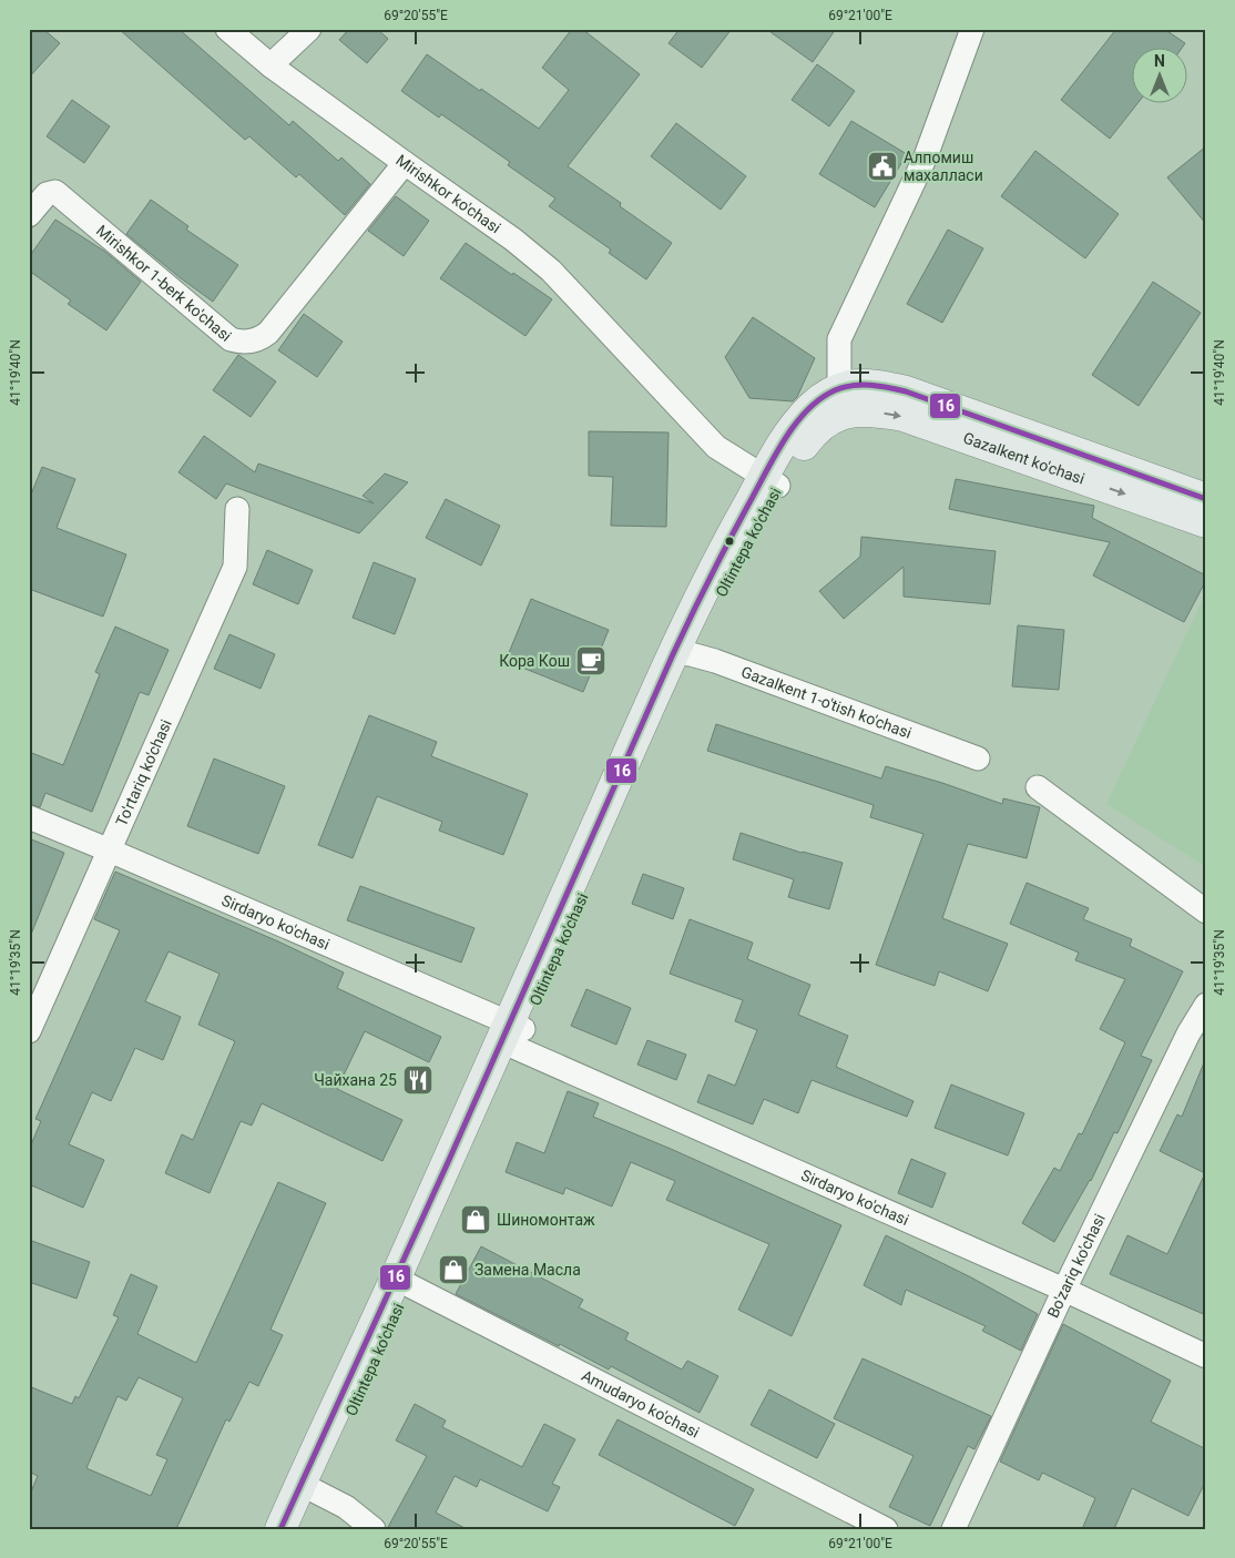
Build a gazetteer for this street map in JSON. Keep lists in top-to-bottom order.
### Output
{
  "streets": {
    "main road": ["Gazalkent ko'chasi", "Oltintepa ko'chasi"],
    "street": [
      "Mirishkor ko'chasi",
      "Mirishkor 1-berk ko'chasi",
      "Gazalkent 1-o'tish ko'chasi",
      "To'rtariq ko'chasi",
      "Sirdaryo ko'chasi",
      "Bo'zariq ko'chasi",
      "Amudaryo ko'chasi"
    ]
  },
  "crossings": [
    ["Mirishkor ko'chasi", "Mirishkor 1-berk ko'chasi"],
    ["Mirishkor ko'chasi", "Oltintepa ko'chasi"],
    ["Gazalkent ko'chasi", "Oltintepa ko'chasi"],
    ["Oltintepa ko'chasi", "Gazalkent 1-o'tish ko'chasi"],
    ["Oltintepa ko'chasi", "Sirdaryo ko'chasi"],
    ["Oltintepa ko'chasi", "Amudaryo ko'chasi"],
    ["To'rtariq ko'chasi", "Sirdaryo ko'chasi"],
    ["Sirdaryo ko'chasi", "Bo'zariq ko'chasi"]
  ],
  "places": {
    "public building": ["Алпомиш махалласи"],
    "cafe": ["Кора Кош"],
    "restaurant": ["Чайхана 25"],
    "shop": ["Шиномонтаж", "Замена Маслa"]
  },
  "lines": ["transit line 16"],
  "north": "top",
  "coordinates": [
    "69°20'55\"E",
    "69°21'00\"E",
    "41°19'40\"N",
    "41°19'35\"N"
  ]
}
